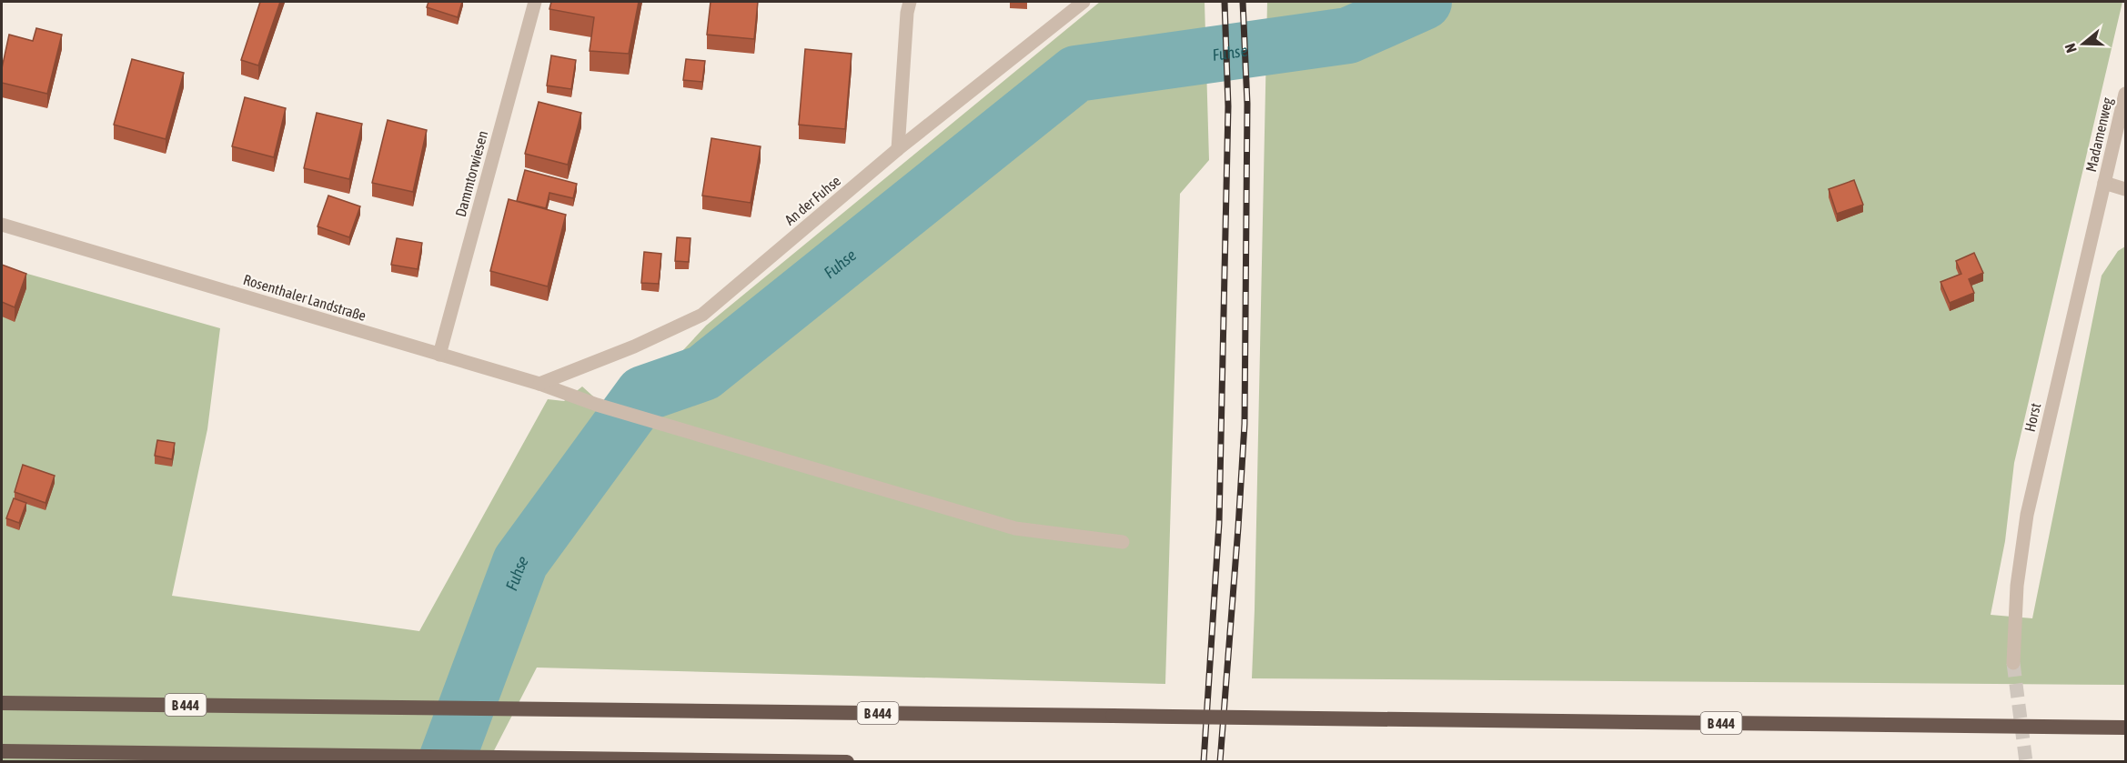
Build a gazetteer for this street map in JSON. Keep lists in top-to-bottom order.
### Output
{
  "streets": {
    "highway": ["B 444"],
    "street": [
      "Madamenweg",
      "Dammtorwiesen",
      "An der Fuhse",
      "Rosenthaler Landstraße",
      "Horst"
    ]
  },
  "crossings": [
    ["Madamenweg", "Horst"],
    ["Dammtorwiesen", "Rosenthaler Landstraße"],
    ["An der Fuhse", "Rosenthaler Landstraße"]
  ],
  "water": ["Fuhse"],
  "north": "left"
}
